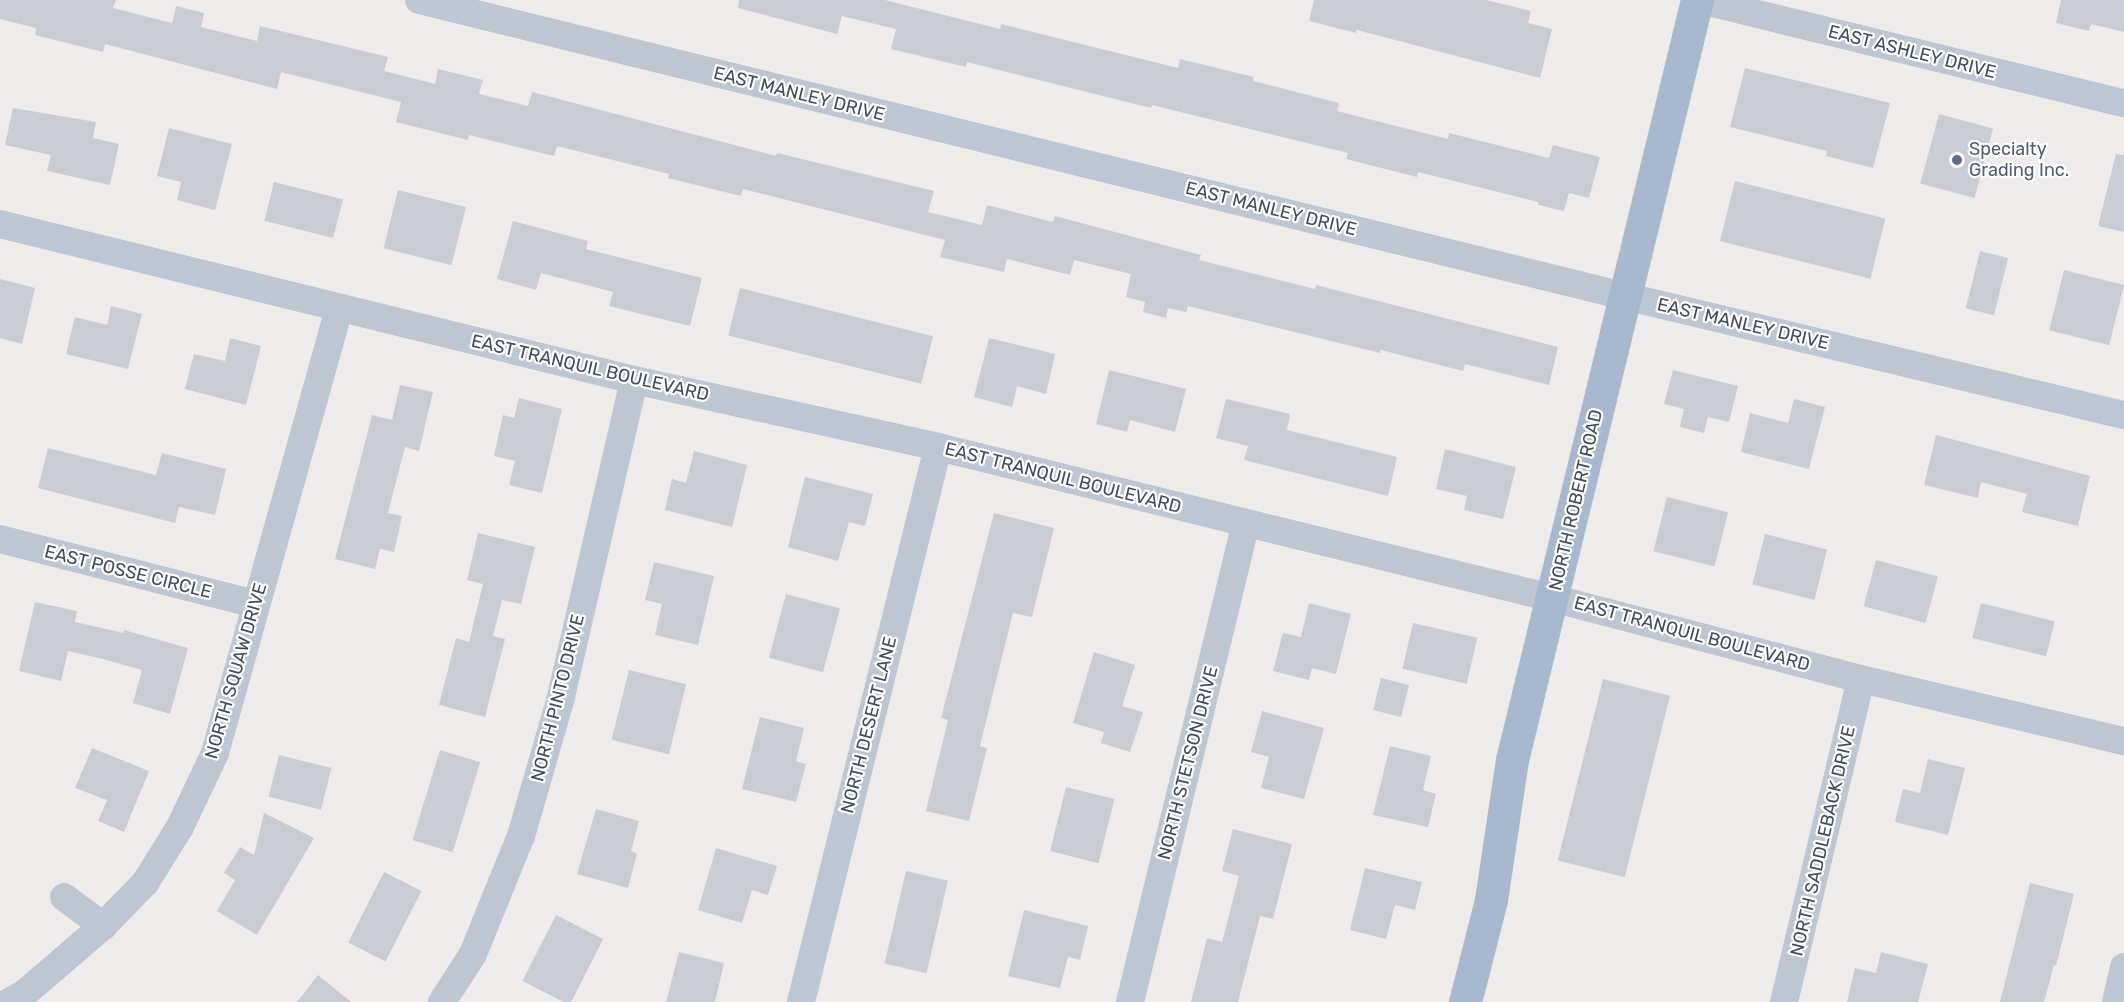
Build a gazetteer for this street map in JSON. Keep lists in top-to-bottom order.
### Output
{
  "streets": {
    "main road": ["NORTH ROBERT ROAD"],
    "street": [
      "EAST ASHLEY DRIVE",
      "EAST MANLEY DRIVE",
      "EAST TRANQUIL BOULEVARD",
      "EAST POSSE CIRCLE",
      "NORTH SQUAW DRIVE",
      "NORTH PINTO DRIVE",
      "NORTH DESERT LANE",
      "NORTH STETSON DRIVE",
      "NORTH SADDLEBACK DRIVE"
    ]
  },
  "crossings": [
    ["EAST ASHLEY DRIVE", "NORTH ROBERT ROAD"],
    ["EAST MANLEY DRIVE", "NORTH ROBERT ROAD"],
    ["EAST TRANQUIL BOULEVARD", "NORTH ROBERT ROAD"],
    ["EAST TRANQUIL BOULEVARD", "NORTH SQUAW DRIVE"],
    ["EAST TRANQUIL BOULEVARD", "NORTH PINTO DRIVE"],
    ["EAST TRANQUIL BOULEVARD", "NORTH DESERT LANE"],
    ["EAST TRANQUIL BOULEVARD", "NORTH STETSON DRIVE"],
    ["EAST TRANQUIL BOULEVARD", "NORTH SADDLEBACK DRIVE"],
    ["EAST POSSE CIRCLE", "NORTH SQUAW DRIVE"]
  ],
  "places": ["Specialty Grading Inc."]
}
